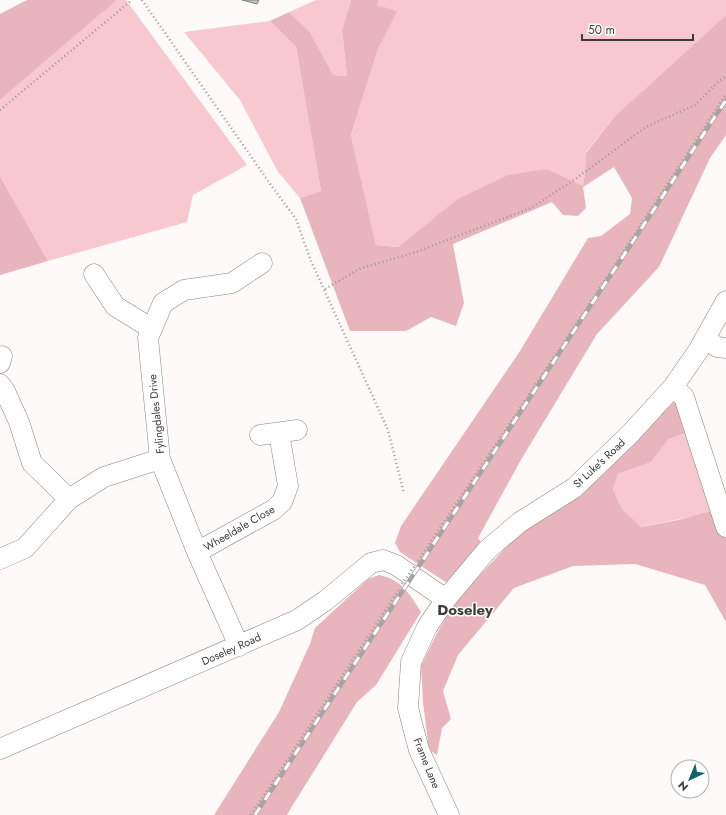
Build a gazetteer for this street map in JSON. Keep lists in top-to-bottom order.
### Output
{
  "streets": {
    "street": [
      "Fylingdales Drive",
      "St Luke's Road",
      "Wheeldale Close",
      "Doseley Road",
      "Frame Lane"
    ]
  },
  "crossings": [
    ["Fylingdales Drive", "Wheeldale Close"],
    ["Fylingdales Drive", "Doseley Road"],
    ["St Luke's Road", "Doseley Road"],
    ["St Luke's Road", "Frame Lane"],
    ["Doseley Road", "Frame Lane"]
  ],
  "districts": ["Doseley"],
  "scale_bar": "50 m",
  "north": "bottom left"
}
